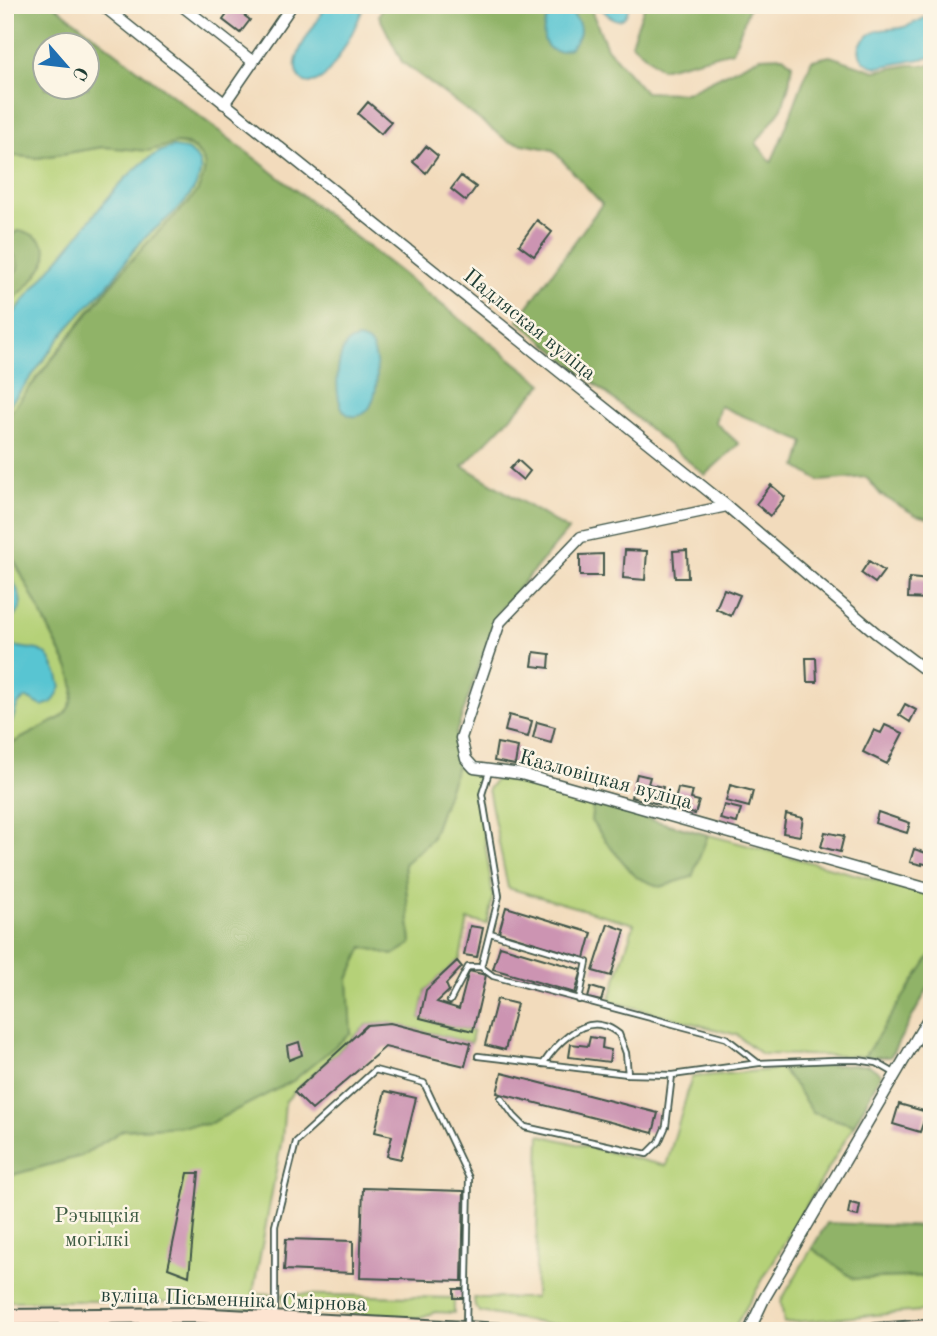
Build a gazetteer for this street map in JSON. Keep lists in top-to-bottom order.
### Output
{
  "streets": {
    "main road": ["вуліца Пісьменніка Смірнова"],
    "street": ["Падляская вуліца", "Казловіцкая вуліца"]
  },
  "crossings": [
    ["Падляская вуліца", "Казловіцкая вуліца"]
  ],
  "parks": ["Рэчыцкія могілкі"],
  "north": "bottom right"
}
